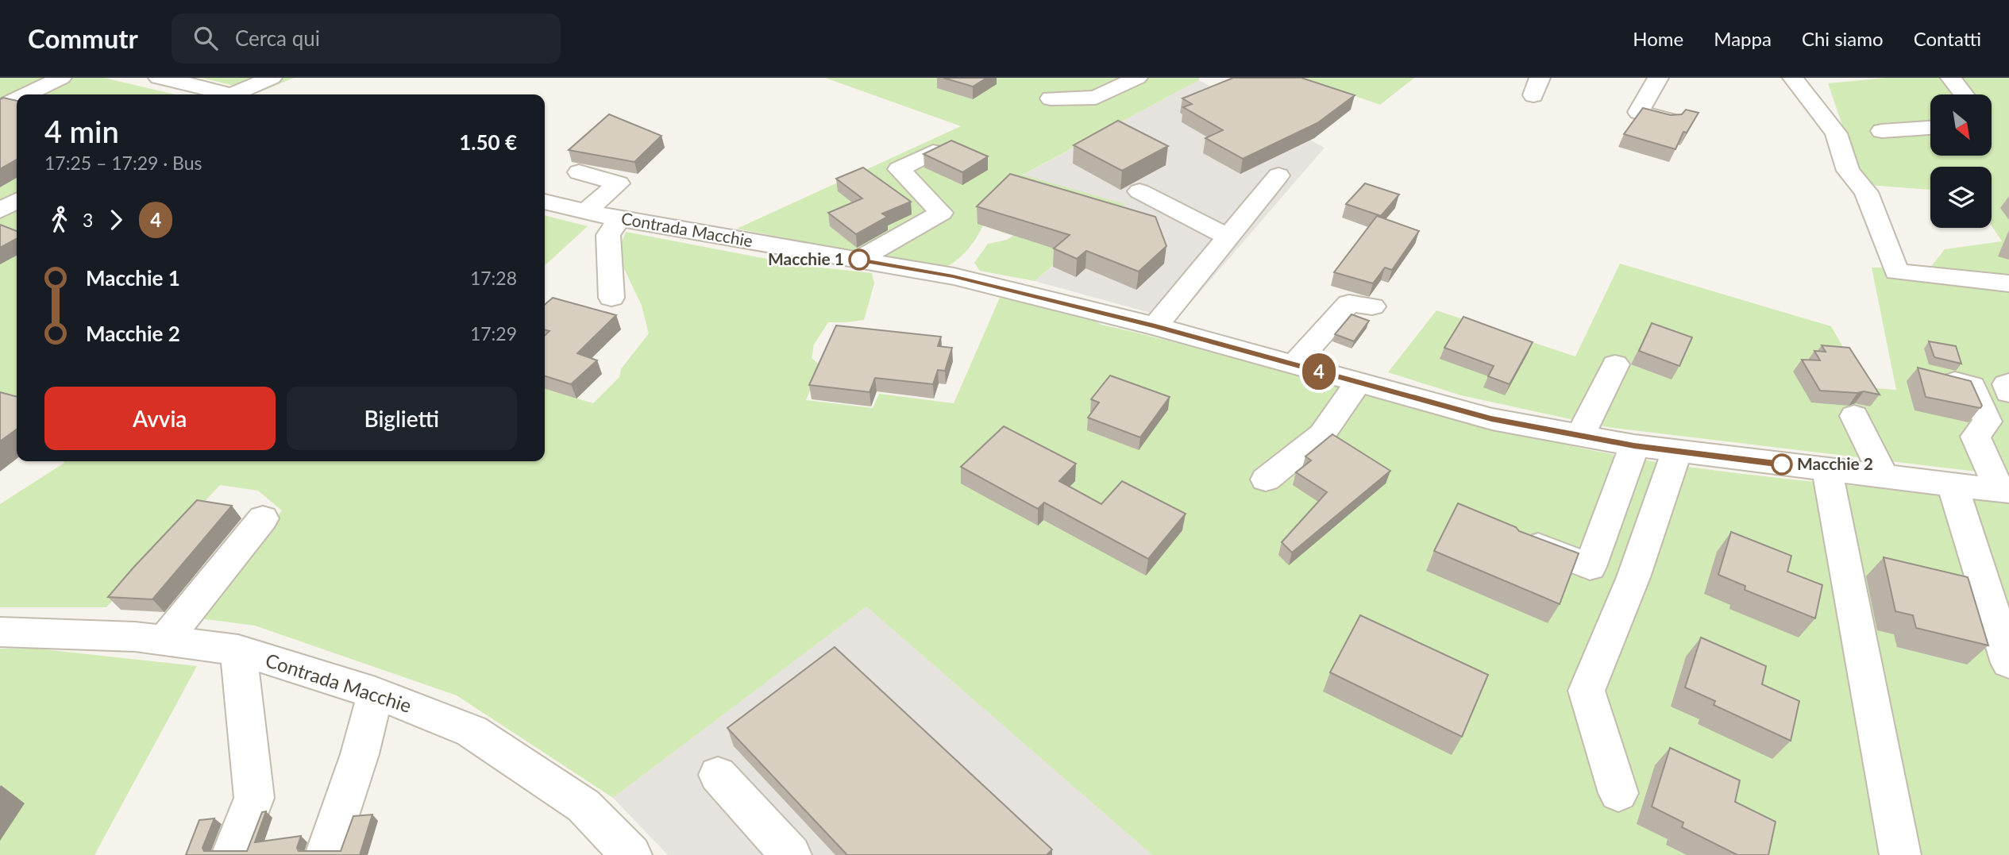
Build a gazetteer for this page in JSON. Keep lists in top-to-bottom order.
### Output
{
  "streets": {
    "street": ["Contrada Macchie"]
  },
  "places": ["Macchie 1", "Macchie 2"],
  "lines": ["bus line 4"],
  "north": "bottom right",
  "page": {
    "header": "Commutr",
    "search": "Cerca qui",
    "nav": [
      "Home",
      "Mappa",
      "Chi siamo",
      "Contatti"
    ],
    "on_map": "4",
    "heading": ["4 min", "17:25 – 17:29 · Bus", "1.50 €"],
    "legs": ["3", "4"],
    "list": [
      {
        "name": "Macchie 1",
        "value": "17:28"
      },
      {
        "name": "Macchie 2",
        "value": "17:29"
      }
    ],
    "buttons": ["Avvia", "Biglietti"]
  }
}
